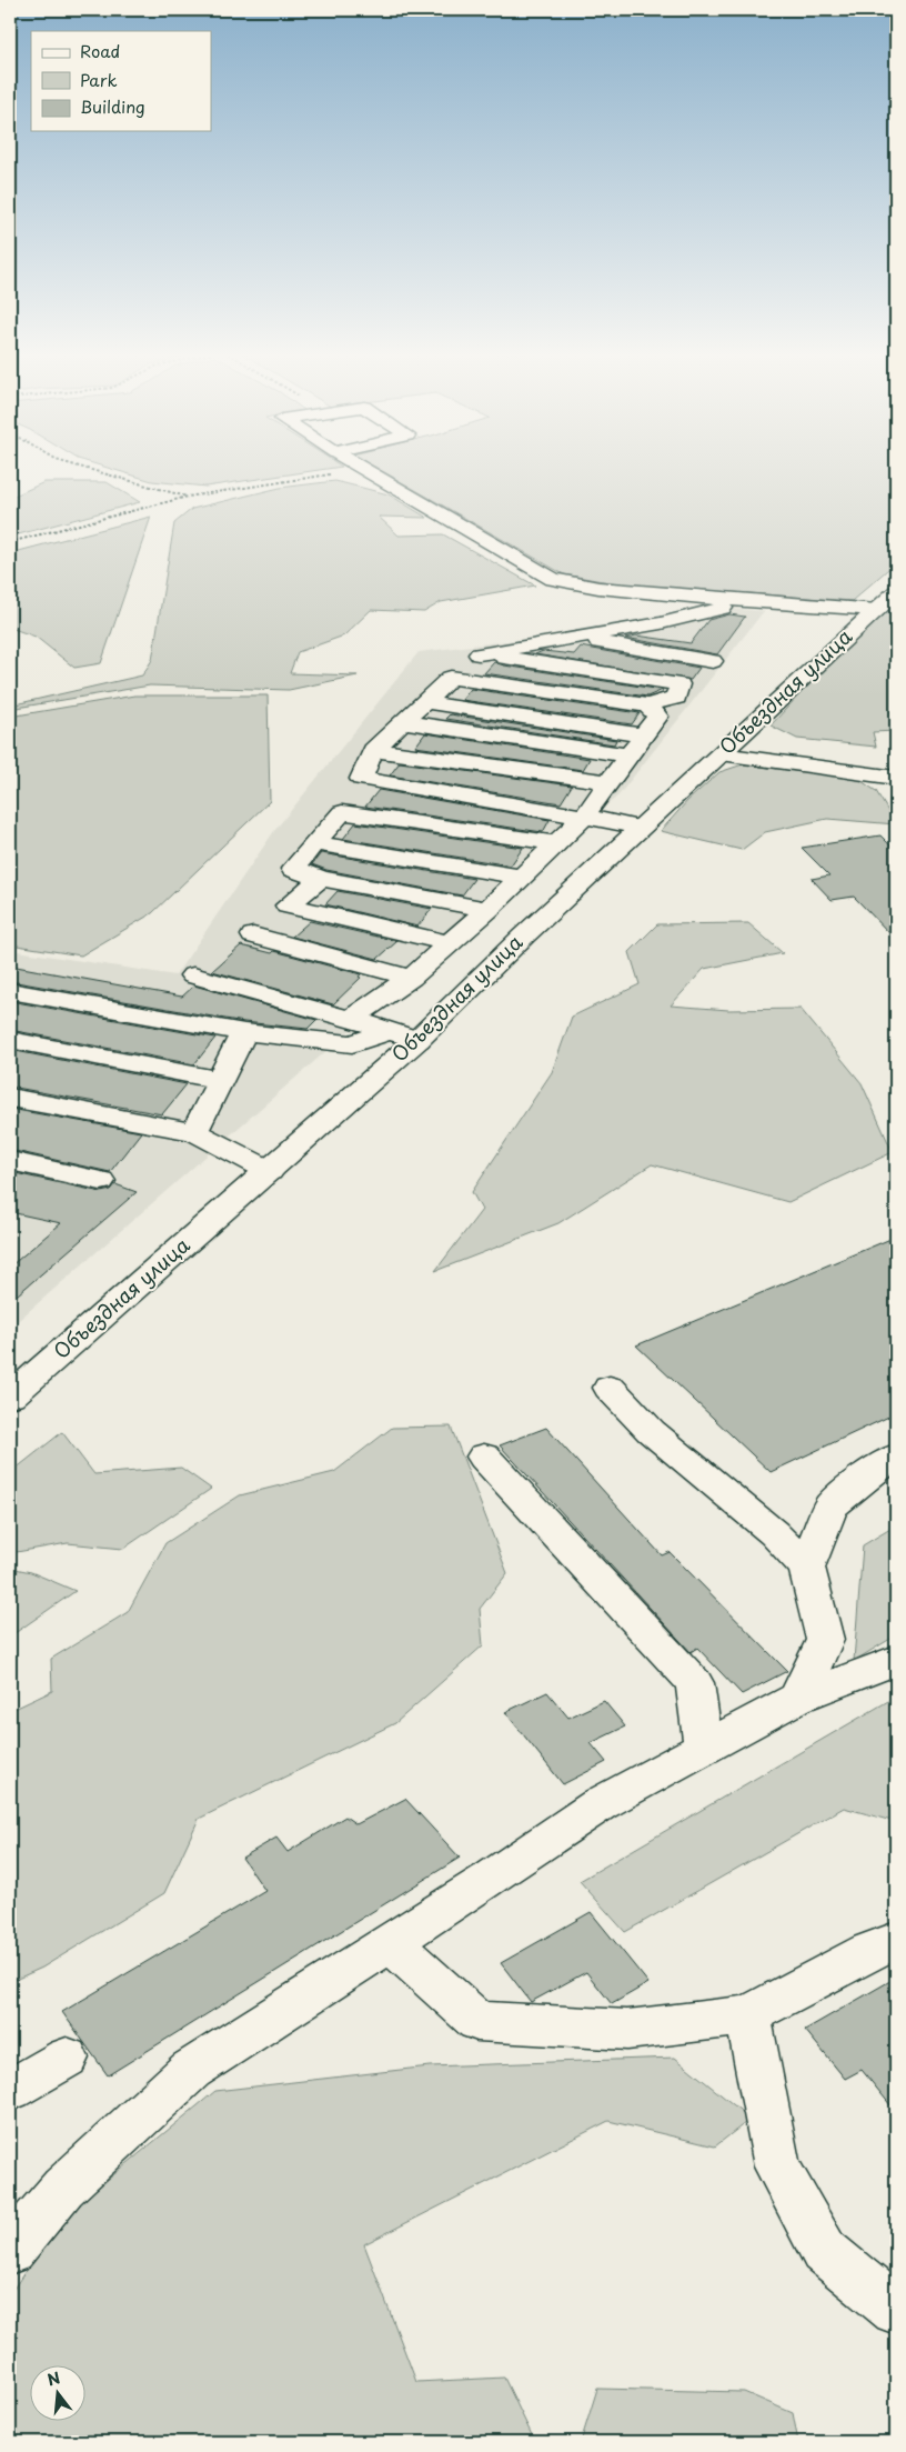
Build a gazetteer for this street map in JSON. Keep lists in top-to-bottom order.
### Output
{
  "streets": {
    "main road": ["Объездная улица"]
  },
  "legend": ["Road", "Park", "Building"],
  "north": "top"
}
